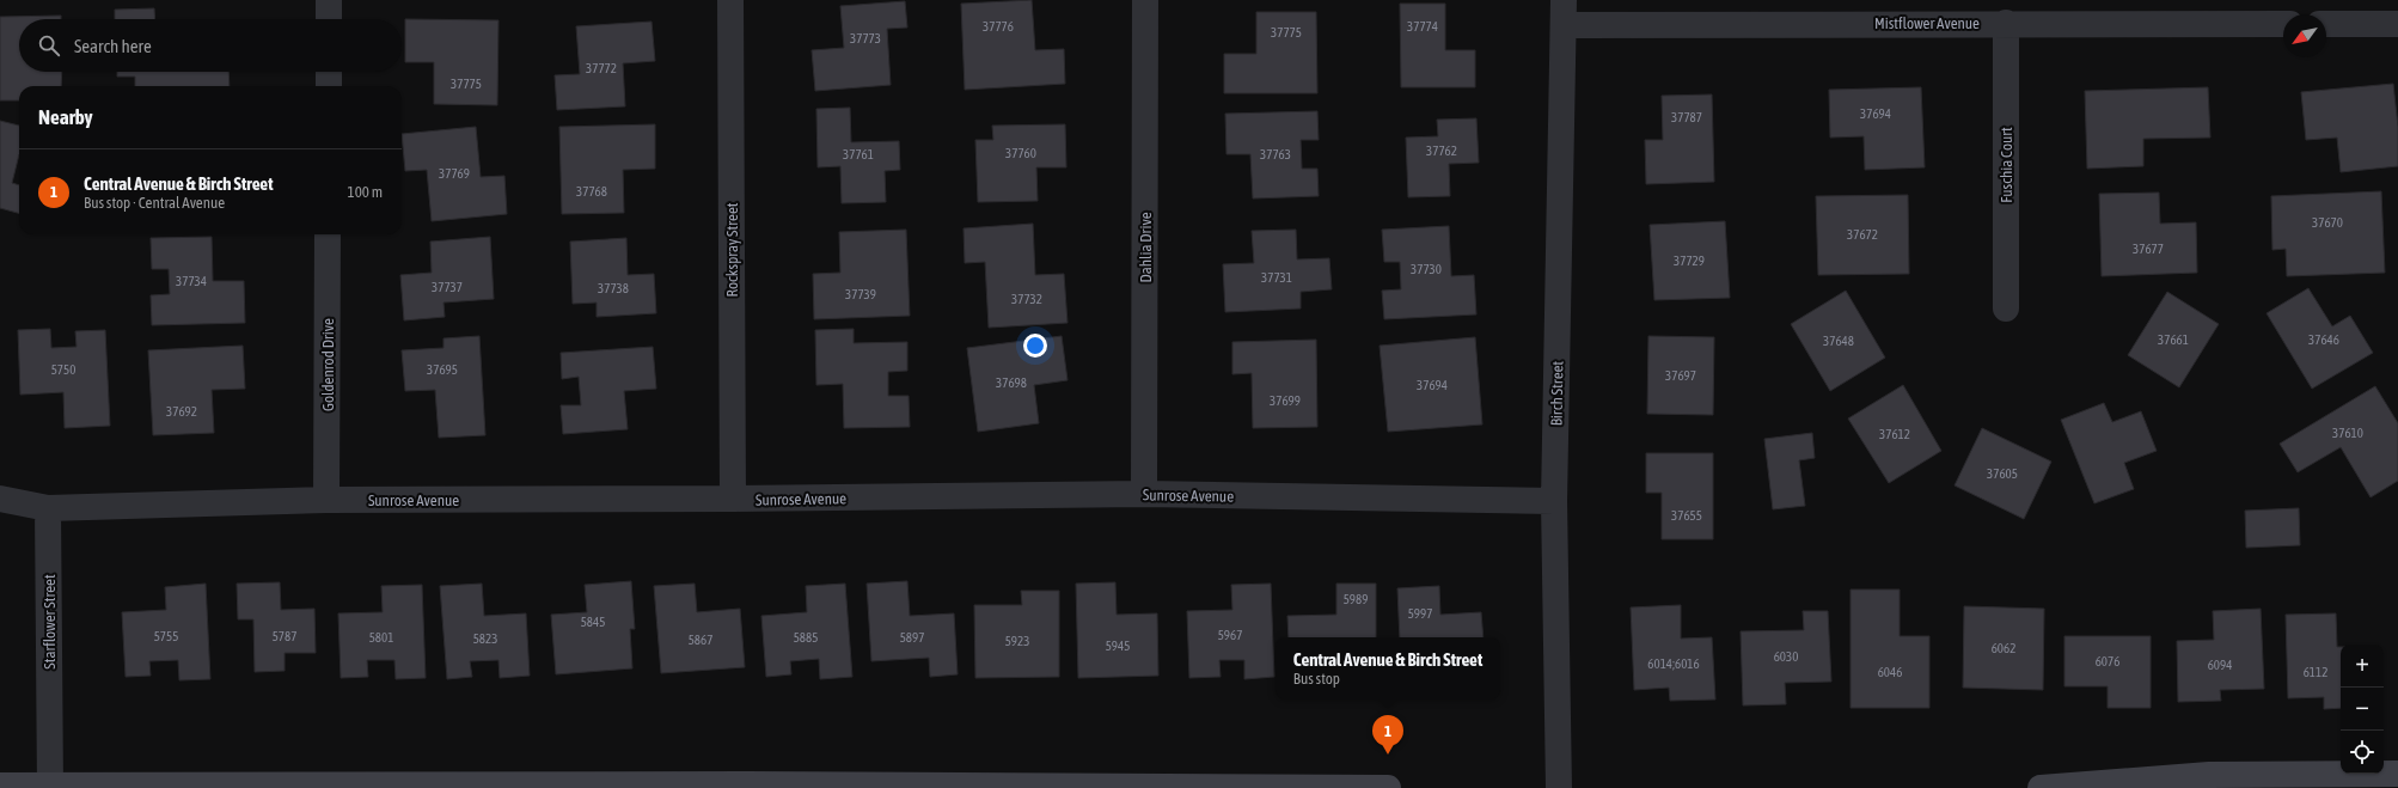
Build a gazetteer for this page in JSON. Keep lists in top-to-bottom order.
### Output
{
  "streets": {
    "street": [
      "Mistflower Avenue",
      "Fuschia Court",
      "Dahlia Drive",
      "Rockspray Street",
      "Goldenrod Drive",
      "Birch Street",
      "Sunrose Avenue",
      "Starflower Street"
    ]
  },
  "crossings": [
    ["Mistflower Avenue", "Fuschia Court"],
    ["Mistflower Avenue", "Birch Street"],
    ["Dahlia Drive", "Sunrose Avenue"],
    ["Rockspray Street", "Sunrose Avenue"],
    ["Goldenrod Drive", "Sunrose Avenue"],
    ["Birch Street", "Sunrose Avenue"],
    ["Sunrose Avenue", "Starflower Street"]
  ],
  "house_numbers": [
    "37776",
    "37774",
    "37775",
    "37773",
    "37772",
    "37775",
    "37694",
    "37787",
    "37762",
    "37760",
    "37761",
    "37763",
    "37769",
    "37768",
    "37670",
    "37672",
    "37677",
    "37729",
    "37730",
    "37731",
    "37734",
    "37737",
    "37738",
    "37739",
    "37732",
    "37661",
    "37646",
    "37648",
    "5750",
    "37695",
    "37697",
    "37698",
    "37694",
    "37699",
    "37692",
    "37610",
    "37612",
    "37605",
    "37655",
    "5989",
    "5997",
    "5845",
    "5967",
    "5755",
    "5787",
    "5801",
    "5885",
    "5897",
    "5823",
    "5867",
    "5923",
    "5945",
    "6062",
    "6030",
    "6076",
    "6014;6016",
    "6094",
    "6046",
    "6112"
  ],
  "north": "bottom left",
  "page": {
    "search": "Search here",
    "heading": "Nearby",
    "list": [
      {
        "mark": "1",
        "name": "Central Avenue & Birch Street",
        "note": "Bus stop · Central Avenue",
        "value": "100 m"
      }
    ],
    "popup": ["Central Avenue & Birch Street", "Bus stop"],
    "map_buttons": ["+", "−"],
    "pins": "1"
  }
}
